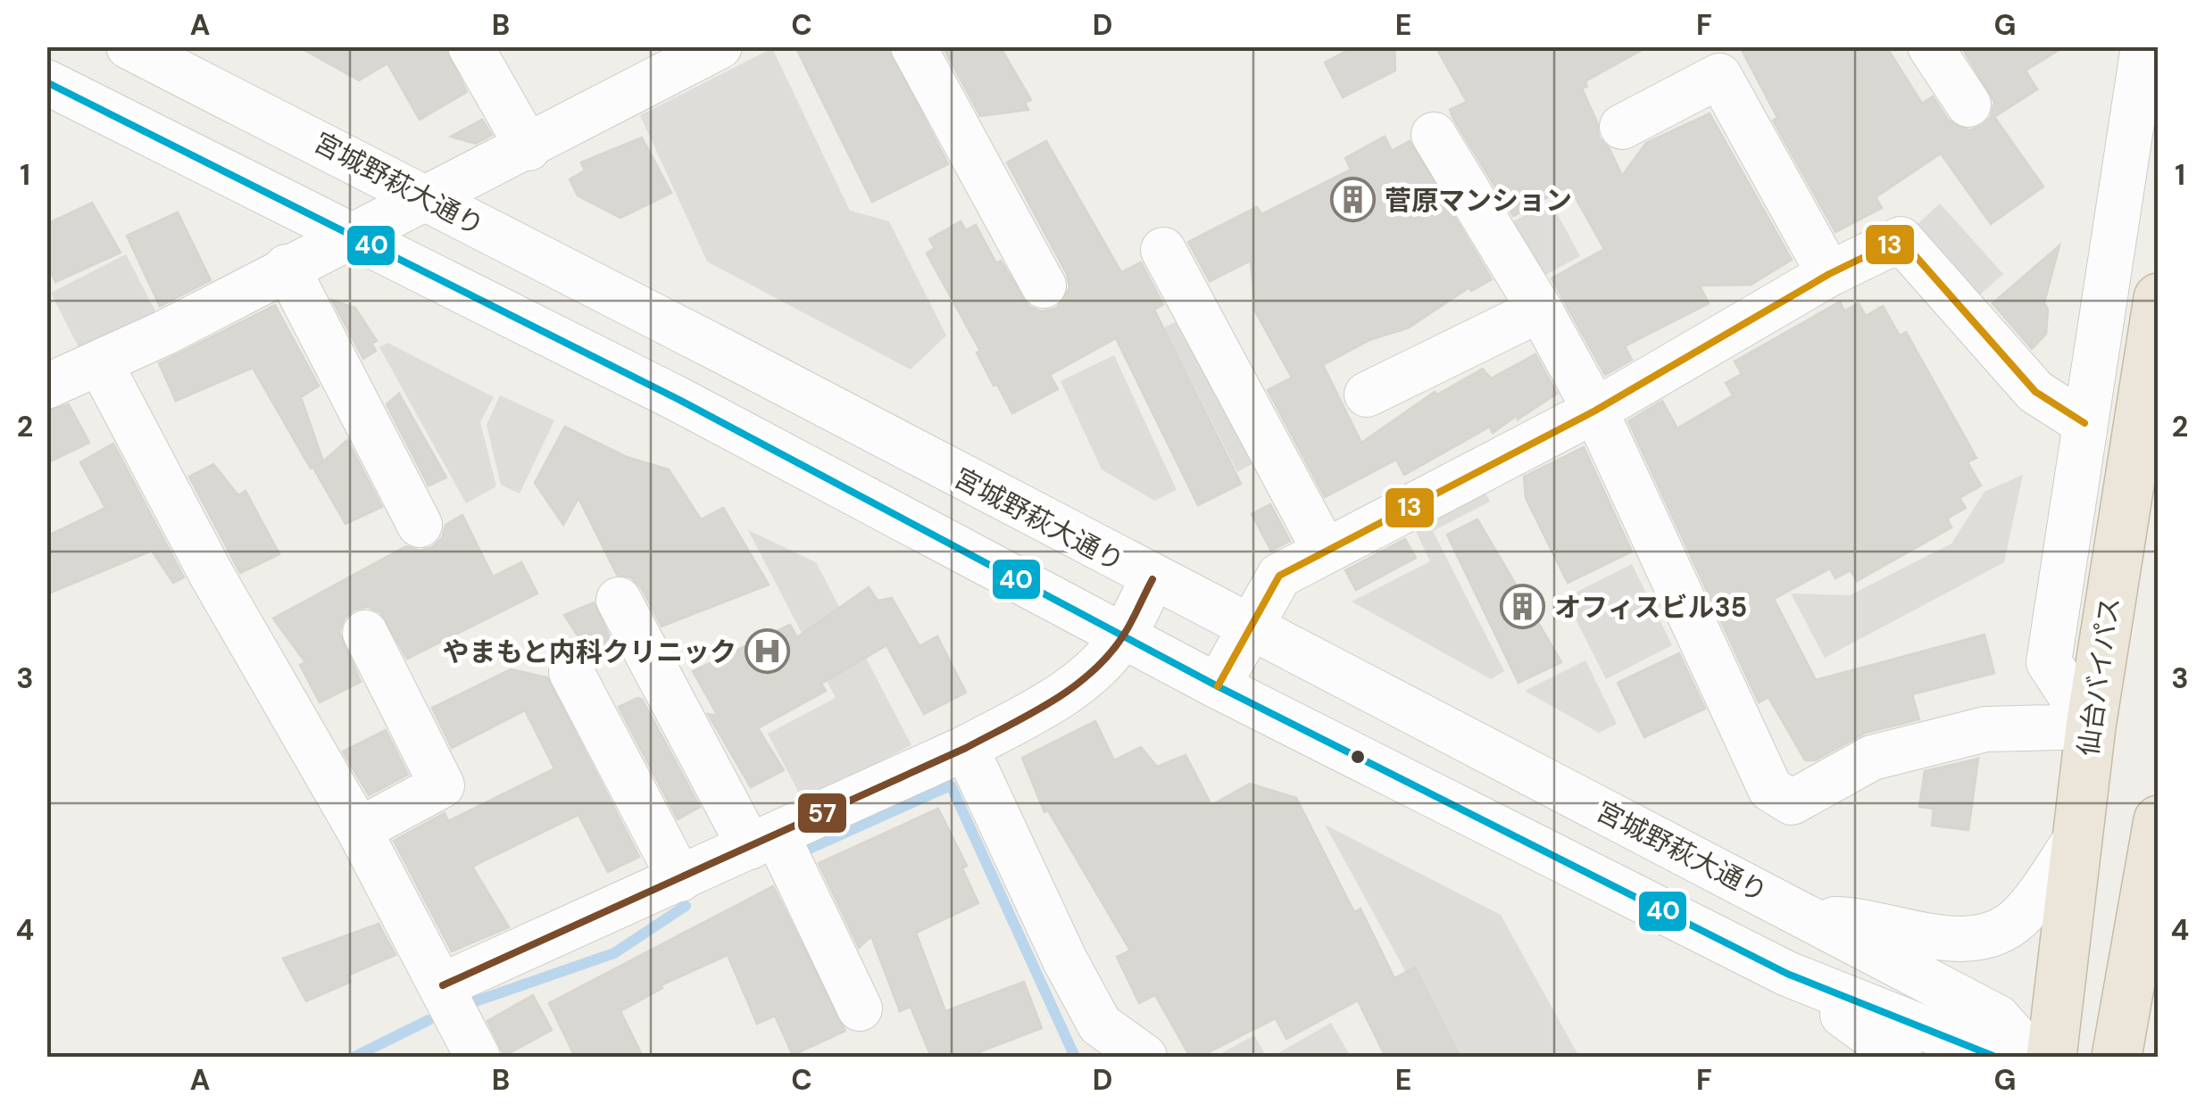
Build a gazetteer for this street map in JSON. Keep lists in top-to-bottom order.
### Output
{
  "streets": {
    "highway": ["仙台バイパス"],
    "street": ["宮城野萩大通り"]
  },
  "places": {
    "building": ["菅原マンション", "オフィスビル35"],
    "hospital": ["やまもと内科クリニック"]
  },
  "lines": ["transit line 40", "transit line 13", "transit line 57"],
  "grid": {
    "columns": [
      "A",
      "B",
      "C",
      "D",
      "E",
      "F",
      "G"
    ],
    "rows": [
      "1",
      "2",
      "3",
      "4"
    ]
  }
}
